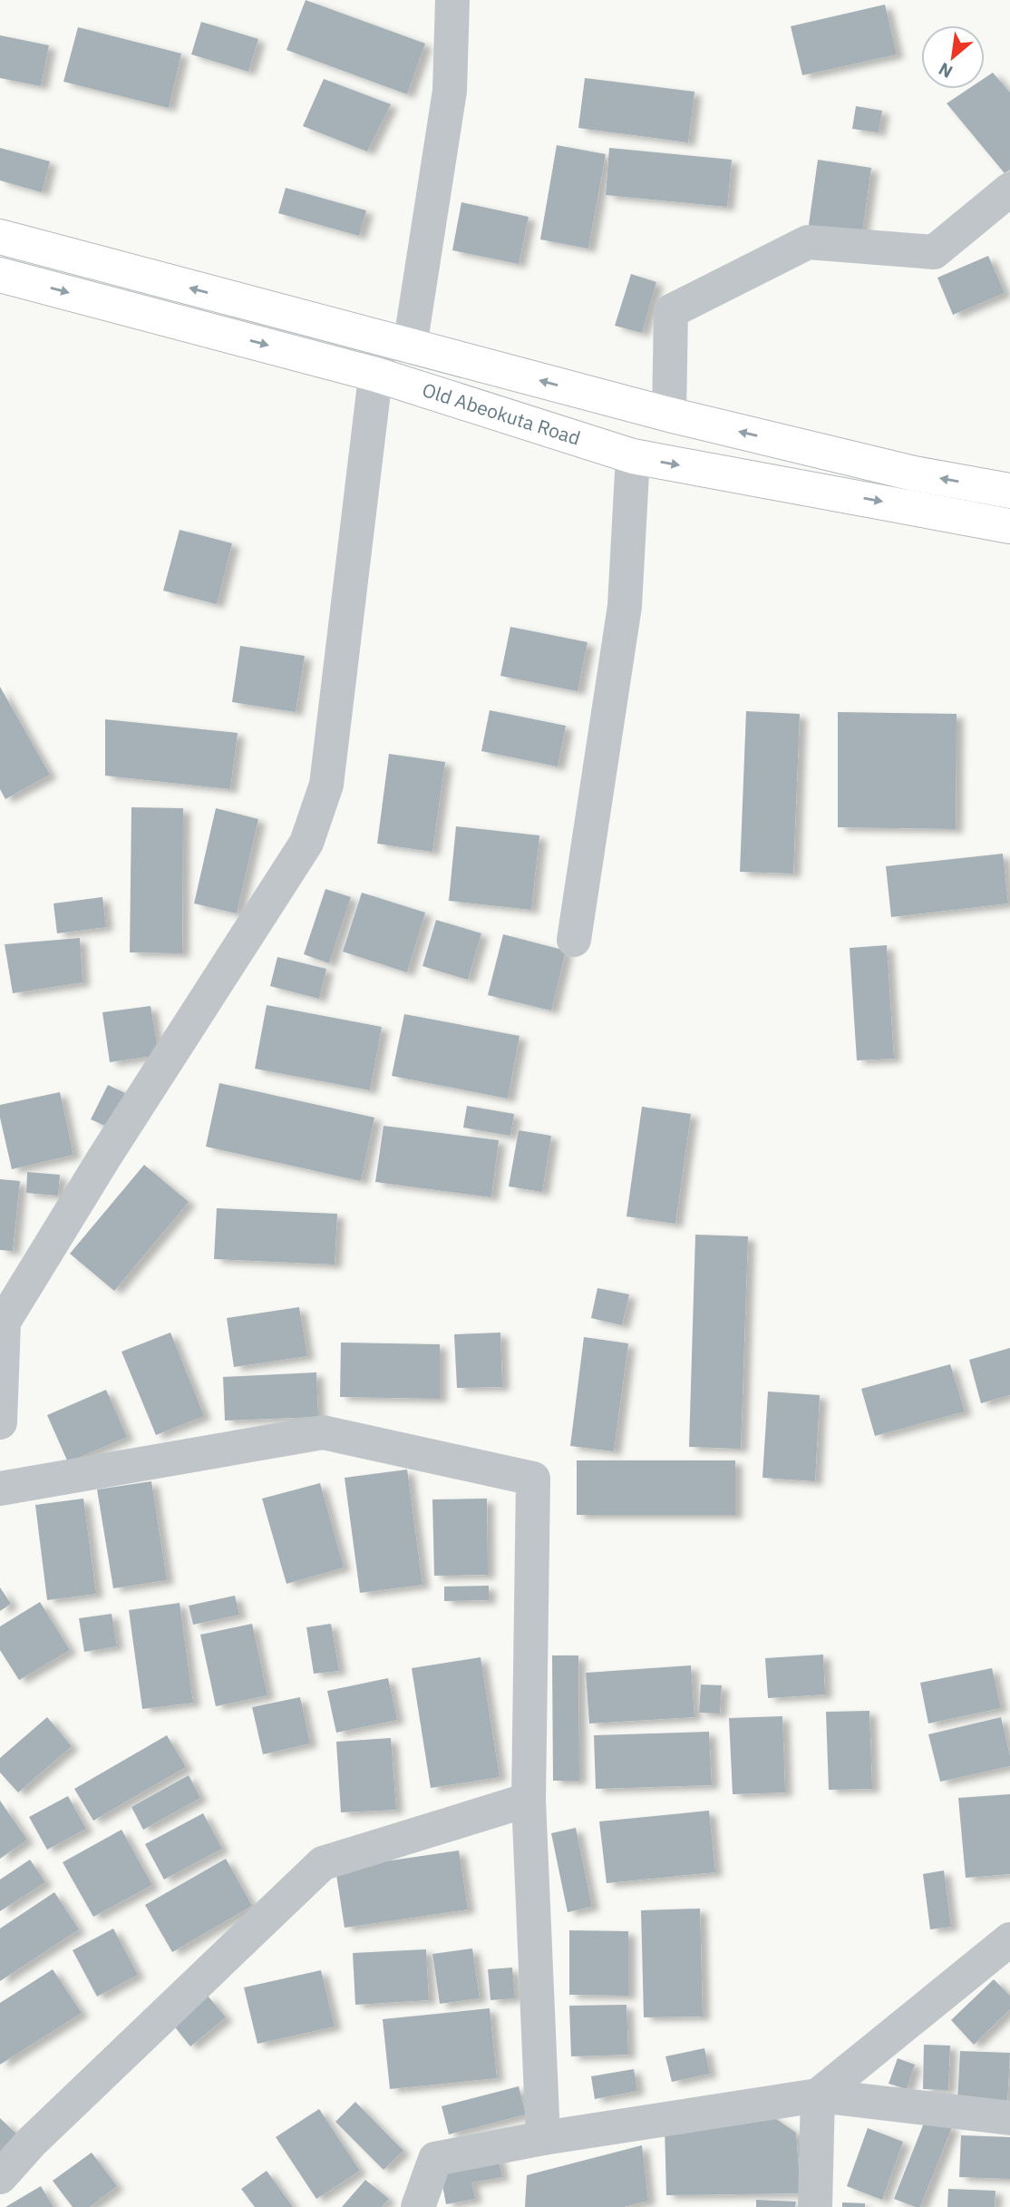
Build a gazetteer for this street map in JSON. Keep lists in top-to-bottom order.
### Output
{
  "streets": {
    "highway": ["Old Abeokuta Road"]
  },
  "north": "bottom left"
}
